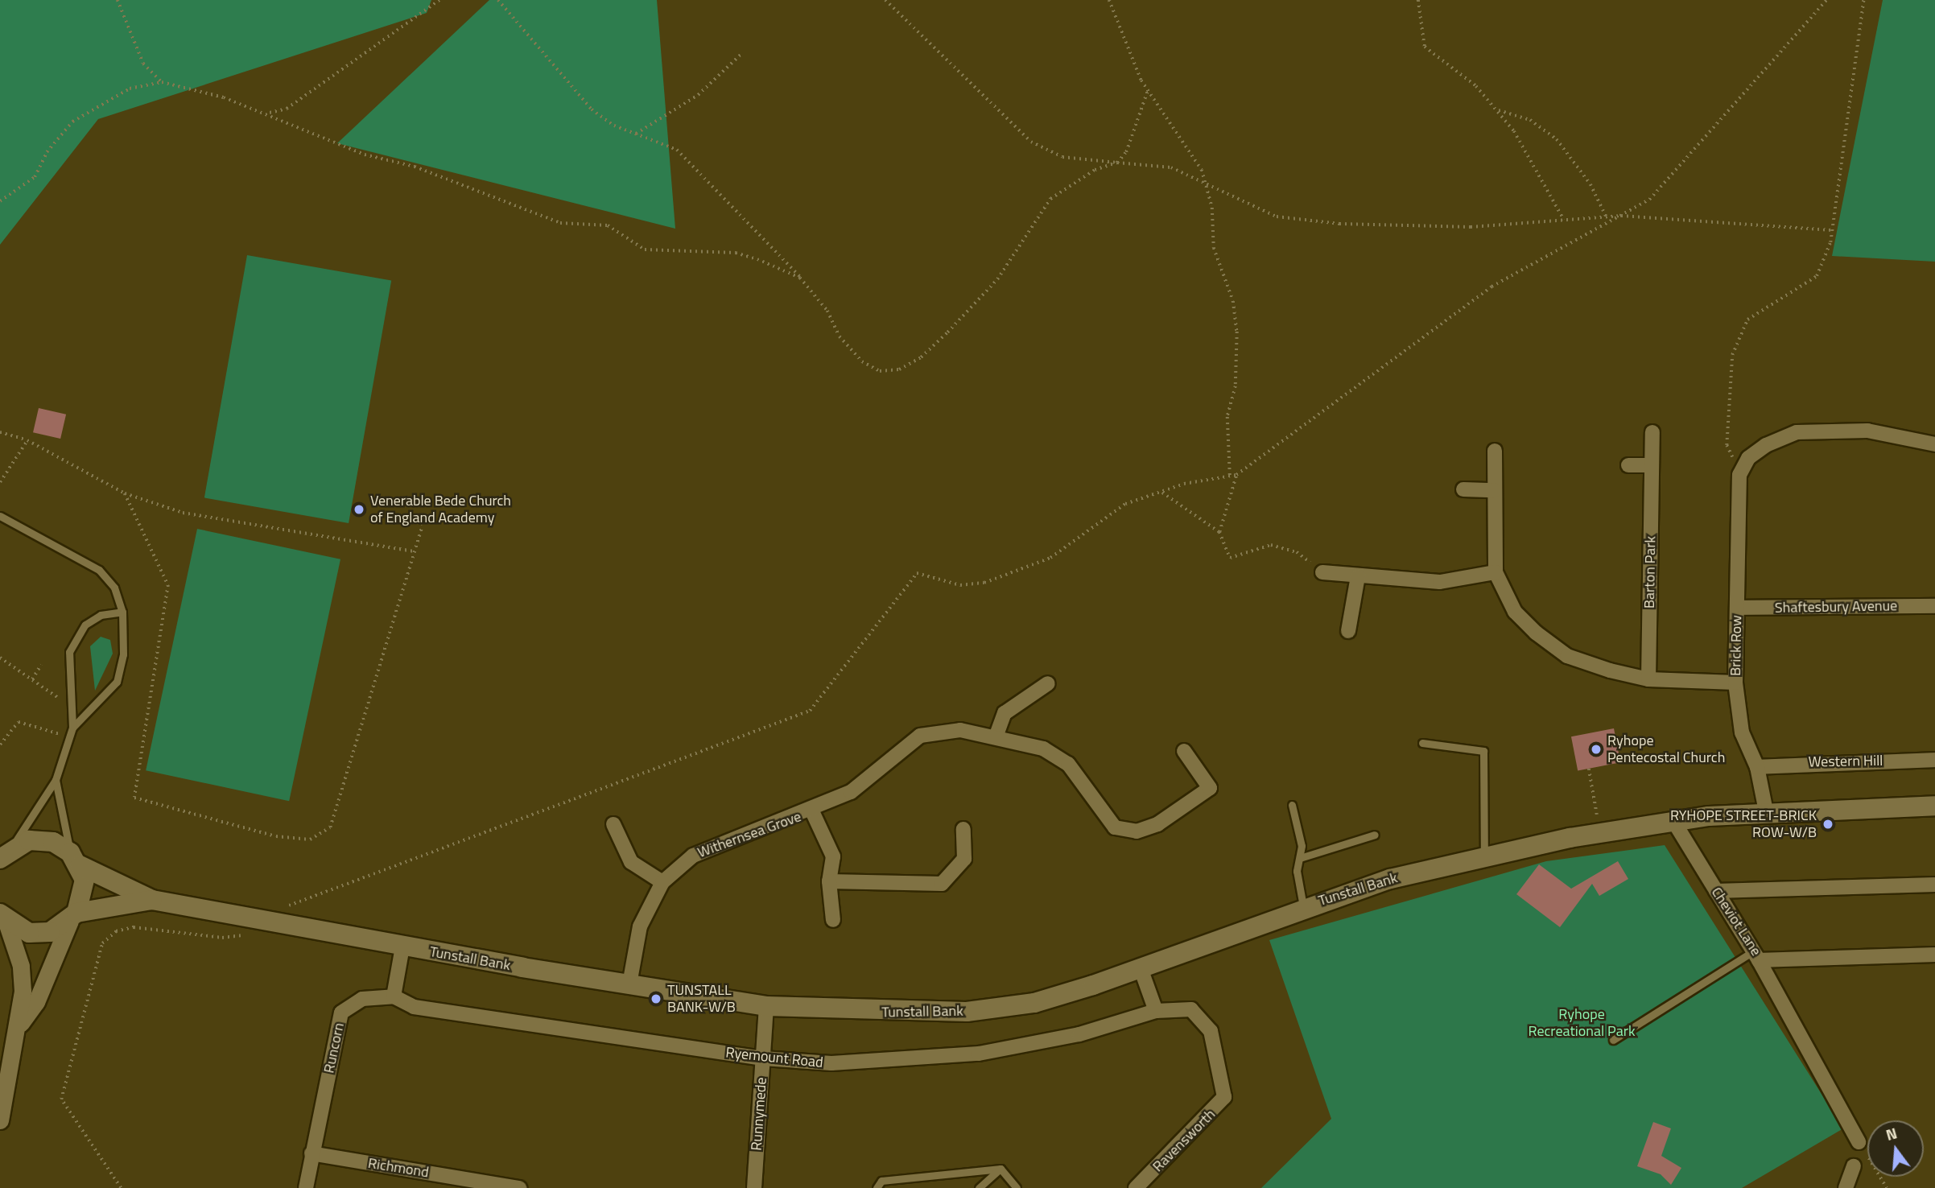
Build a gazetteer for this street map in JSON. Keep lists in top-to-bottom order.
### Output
{
  "streets": {
    "main road": ["Tunstall Bank"],
    "street": [
      "Barton Park",
      "Shaftesbury Avenue",
      "Brick Row",
      "Western Hill",
      "Withernsea Grove",
      "Cheviot Lane",
      "Runcorn",
      "Ryemount Road",
      "Runnymede",
      "Ravensworth",
      "Richmond"
    ]
  },
  "crossings": [
    ["Shaftesbury Avenue", "Brick Row"],
    ["Brick Row", "Western Hill"],
    ["Brick Row", "Tunstall Bank"],
    ["Withernsea Grove", "Tunstall Bank"],
    ["Tunstall Bank", "Cheviot Lane"],
    ["Tunstall Bank", "Runnymede"],
    ["Runcorn", "Ryemount Road"],
    ["Runcorn", "Richmond"],
    ["Ryemount Road", "Runnymede"],
    ["Ryemount Road", "Ravensworth"]
  ],
  "parks": ["Ryhope Recreational Park"],
  "places": [
    "Venerable Bede Church of England Academy",
    "Ryhope Pentecostal Church",
    "RYHOPE STREET-BRICK ROW-W/B",
    "TUNSTALL BANK-W/B"
  ],
  "north": "top"
}
